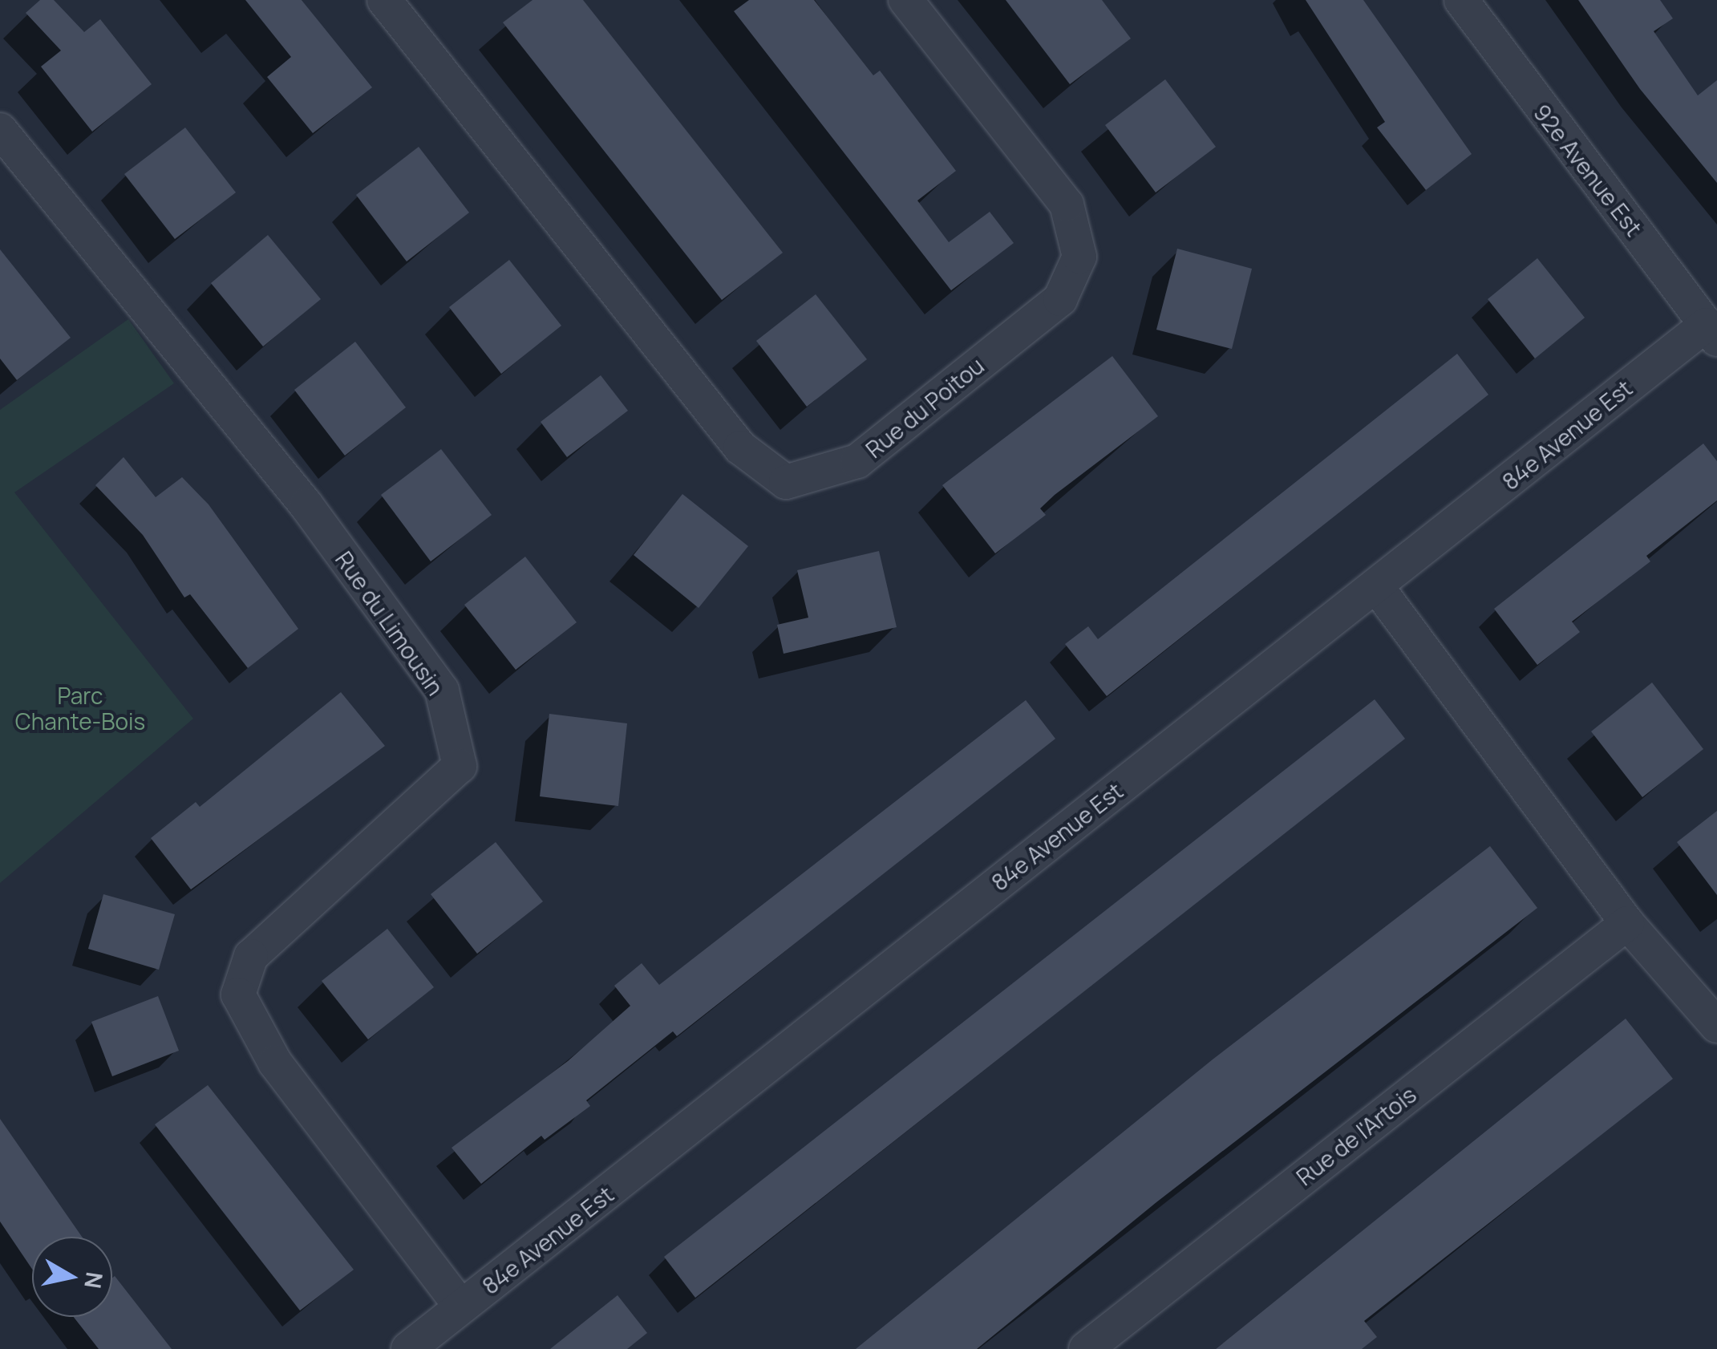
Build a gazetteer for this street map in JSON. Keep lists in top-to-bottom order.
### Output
{
  "streets": {
    "street": [
      "92e Avenue Est",
      "Rue du Poitou",
      "84e Avenue Est",
      "Rue du Limousin",
      "Rue de l'Artois"
    ]
  },
  "crossings": [
    ["92e Avenue Est", "84e Avenue Est"],
    ["84e Avenue Est", "Rue du Limousin"]
  ],
  "parks": ["Parc Chante-Bois"],
  "north": "right"
}
